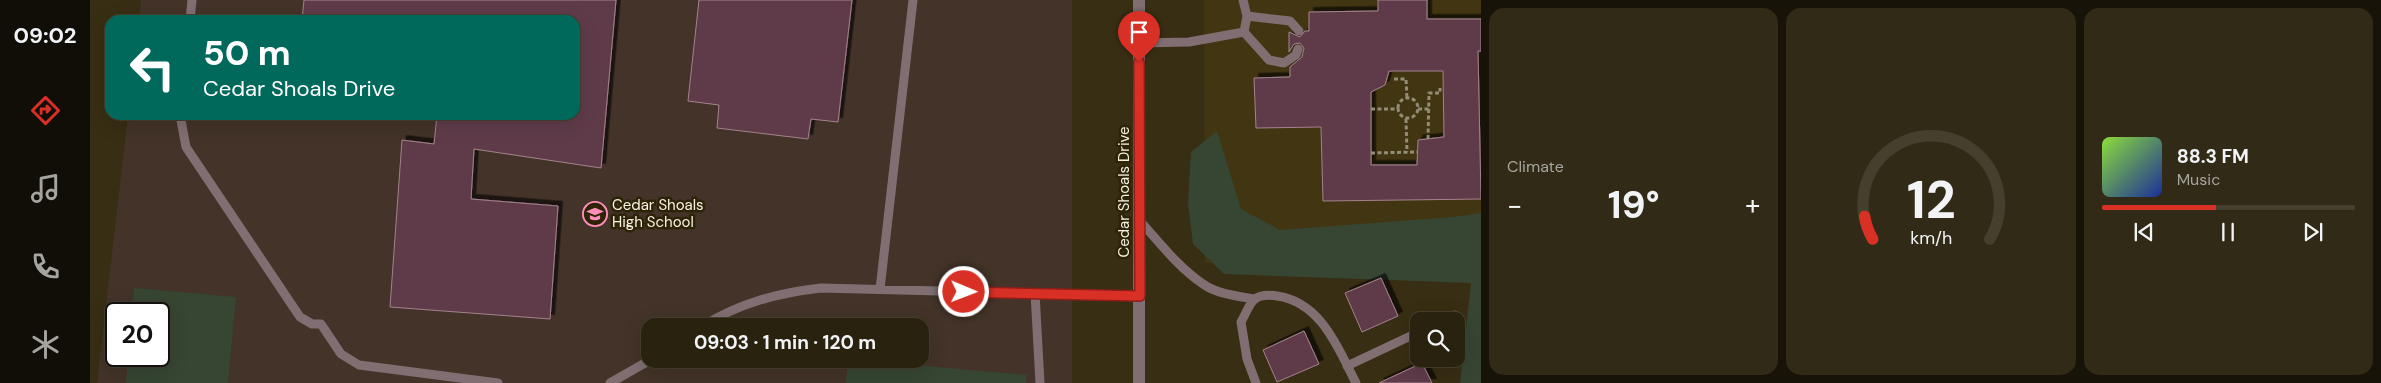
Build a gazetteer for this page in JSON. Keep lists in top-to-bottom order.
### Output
{
  "streets": {
    "street": ["Cedar Shoals Drive"]
  },
  "places": {
    "school or university": ["Cedar Shoals High School"]
  },
  "page": {
    "tabs": "09:02",
    "tile": "Climate",
    "turn": ["50 m", "Cedar Shoals Drive"],
    "song": ["88.3 FM", "Music"],
    "heat": ["−", "19°", "+"],
    "limit": "20",
    "trip": "09:03 · 1 min · 120 m",
    "gauge": ["12", "km/h"]
  }
}
